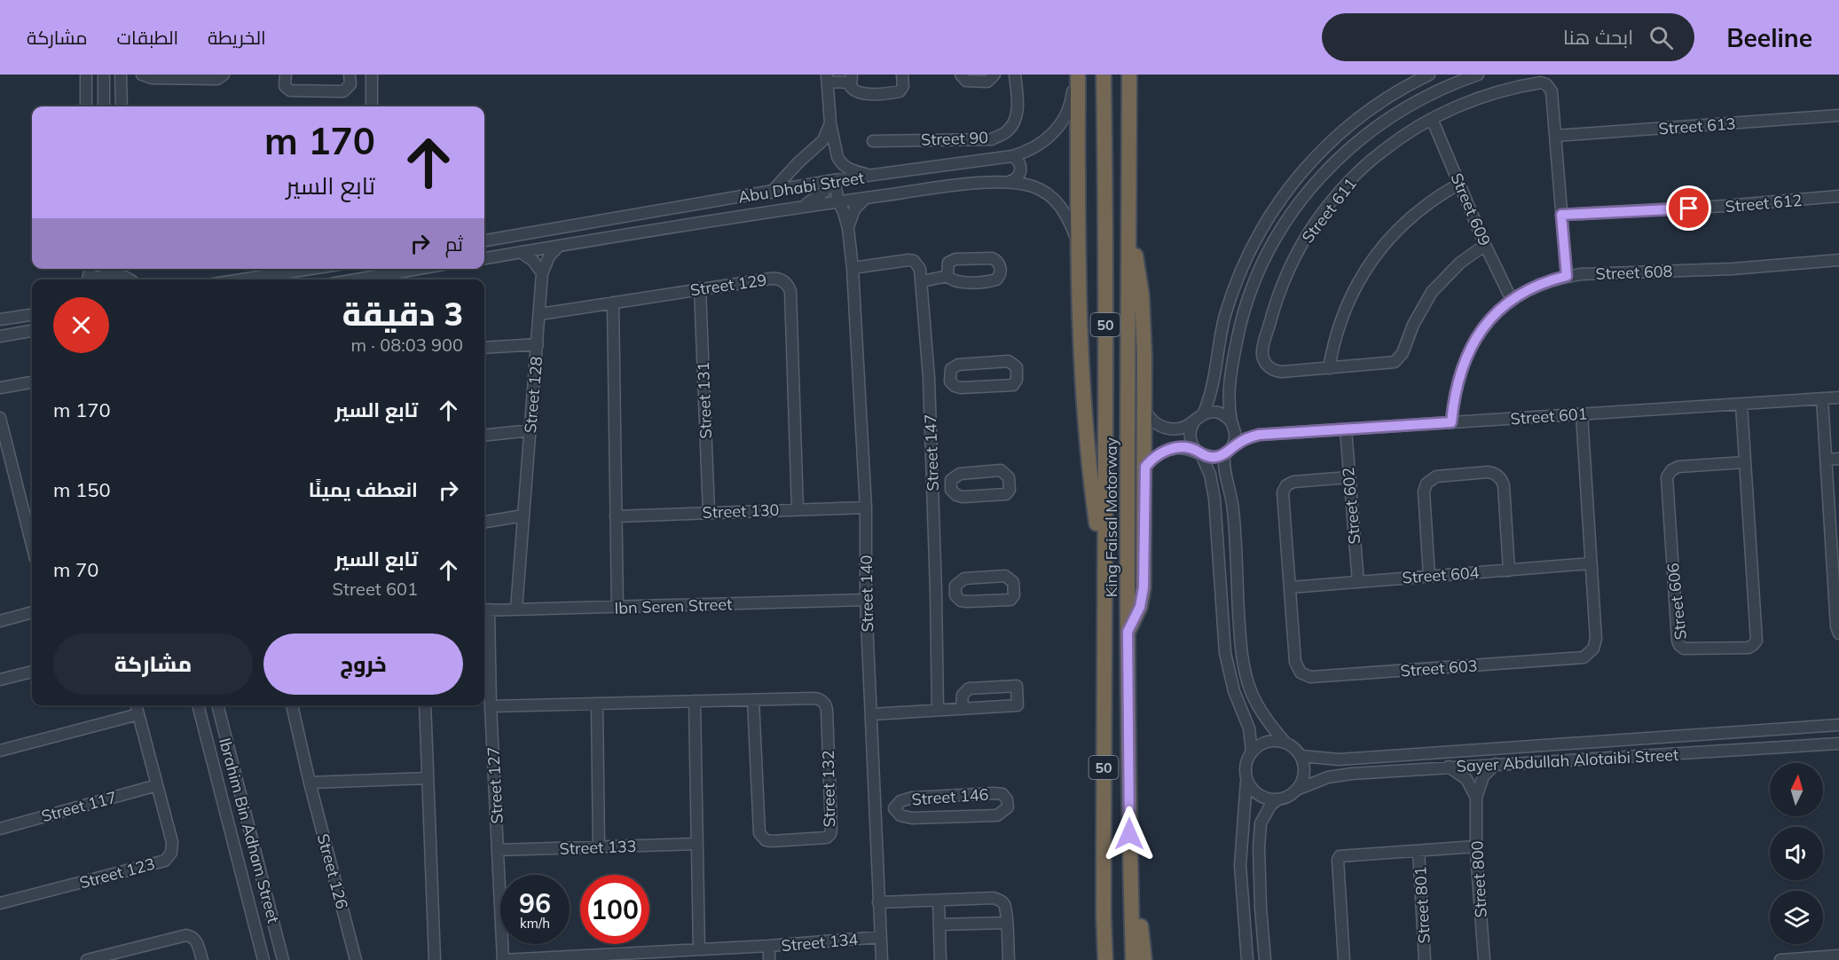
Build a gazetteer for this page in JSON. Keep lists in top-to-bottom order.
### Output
{
  "streets": {
    "highway": ["50", "King Faisal Motorway"],
    "street": [
      "Street 613",
      "Street 90",
      "Abu Dhabi Street",
      "Street 612",
      "Street 609",
      "Street 611",
      "Street 608",
      "Street 129",
      "Street 128",
      "Street 131",
      "Street 601",
      "Street 147",
      "Street 602",
      "Street 130",
      "Street 604",
      "Street 140",
      "Street 606",
      "Ibn Seren Street",
      "Street 603",
      "Sayer Abdullah Alotaibi Street",
      "Street 127",
      "Street 132",
      "Street 146",
      "Street 117",
      "Ibrahim Bin Adham Street",
      "Street 133",
      "Street 126",
      "Street 123",
      "Street 800",
      "Street 801",
      "Street 134"
    ]
  },
  "crossings": [
    ["Street 613", "Street 611"],
    ["Abu Dhabi Street", "Street 128"],
    ["Abu Dhabi Street", "Street 140"],
    ["Street 612", "Street 611"],
    ["Street 609", "Street 611"],
    ["Street 609", "Street 608"],
    ["Street 611", "Street 608"],
    ["Street 608", "Street 601"],
    ["Street 129", "Street 128"],
    ["Street 129", "Street 131"],
    ["Street 129", "Street 130"],
    ["Street 128", "Ibn Seren Street"],
    ["Street 131", "Street 130"],
    ["Street 601", "Street 602"],
    ["Street 601", "Street 606"],
    ["Street 601", "Street 603"],
    ["Street 147", "Street 140"],
    ["Street 602", "Street 604"],
    ["Street 602", "Street 603"],
    ["Street 130", "Street 140"],
    ["Street 604", "Street 603"],
    ["Street 140", "Ibn Seren Street"],
    ["Street 140", "Street 146"],
    ["Street 140", "Street 134"],
    ["Ibn Seren Street", "Street 127"],
    ["Sayer Abdullah Alotaibi Street", "Street 800"],
    ["Street 127", "Street 132"],
    ["Street 127", "Street 133"],
    ["Street 127", "Street 134"],
    ["Street 117", "Street 123"],
    ["Street 800", "Street 801"]
  ],
  "north": "top",
  "page": {
    "header": "Beeline",
    "search": "ابحث هنا",
    "nav": ["الخريطة", "الطبقات", "مشاركة"],
    "turn": ["170 m", "تابع السير"],
    "then": "ثم",
    "heading": ["3 دقيقة", "900 m · 08:03"],
    "list": [
      {
        "name": "تابع السير",
        "value": "170 m"
      },
      {
        "name": "انعطف يمينًا",
        "value": "150 m"
      },
      {
        "name": "تابع السير",
        "note": "Street 601",
        "value": "70 m"
      }
    ],
    "buttons": ["خروج", "مشاركة"],
    "speed": "96 km/h",
    "limit": "100"
  }
}
